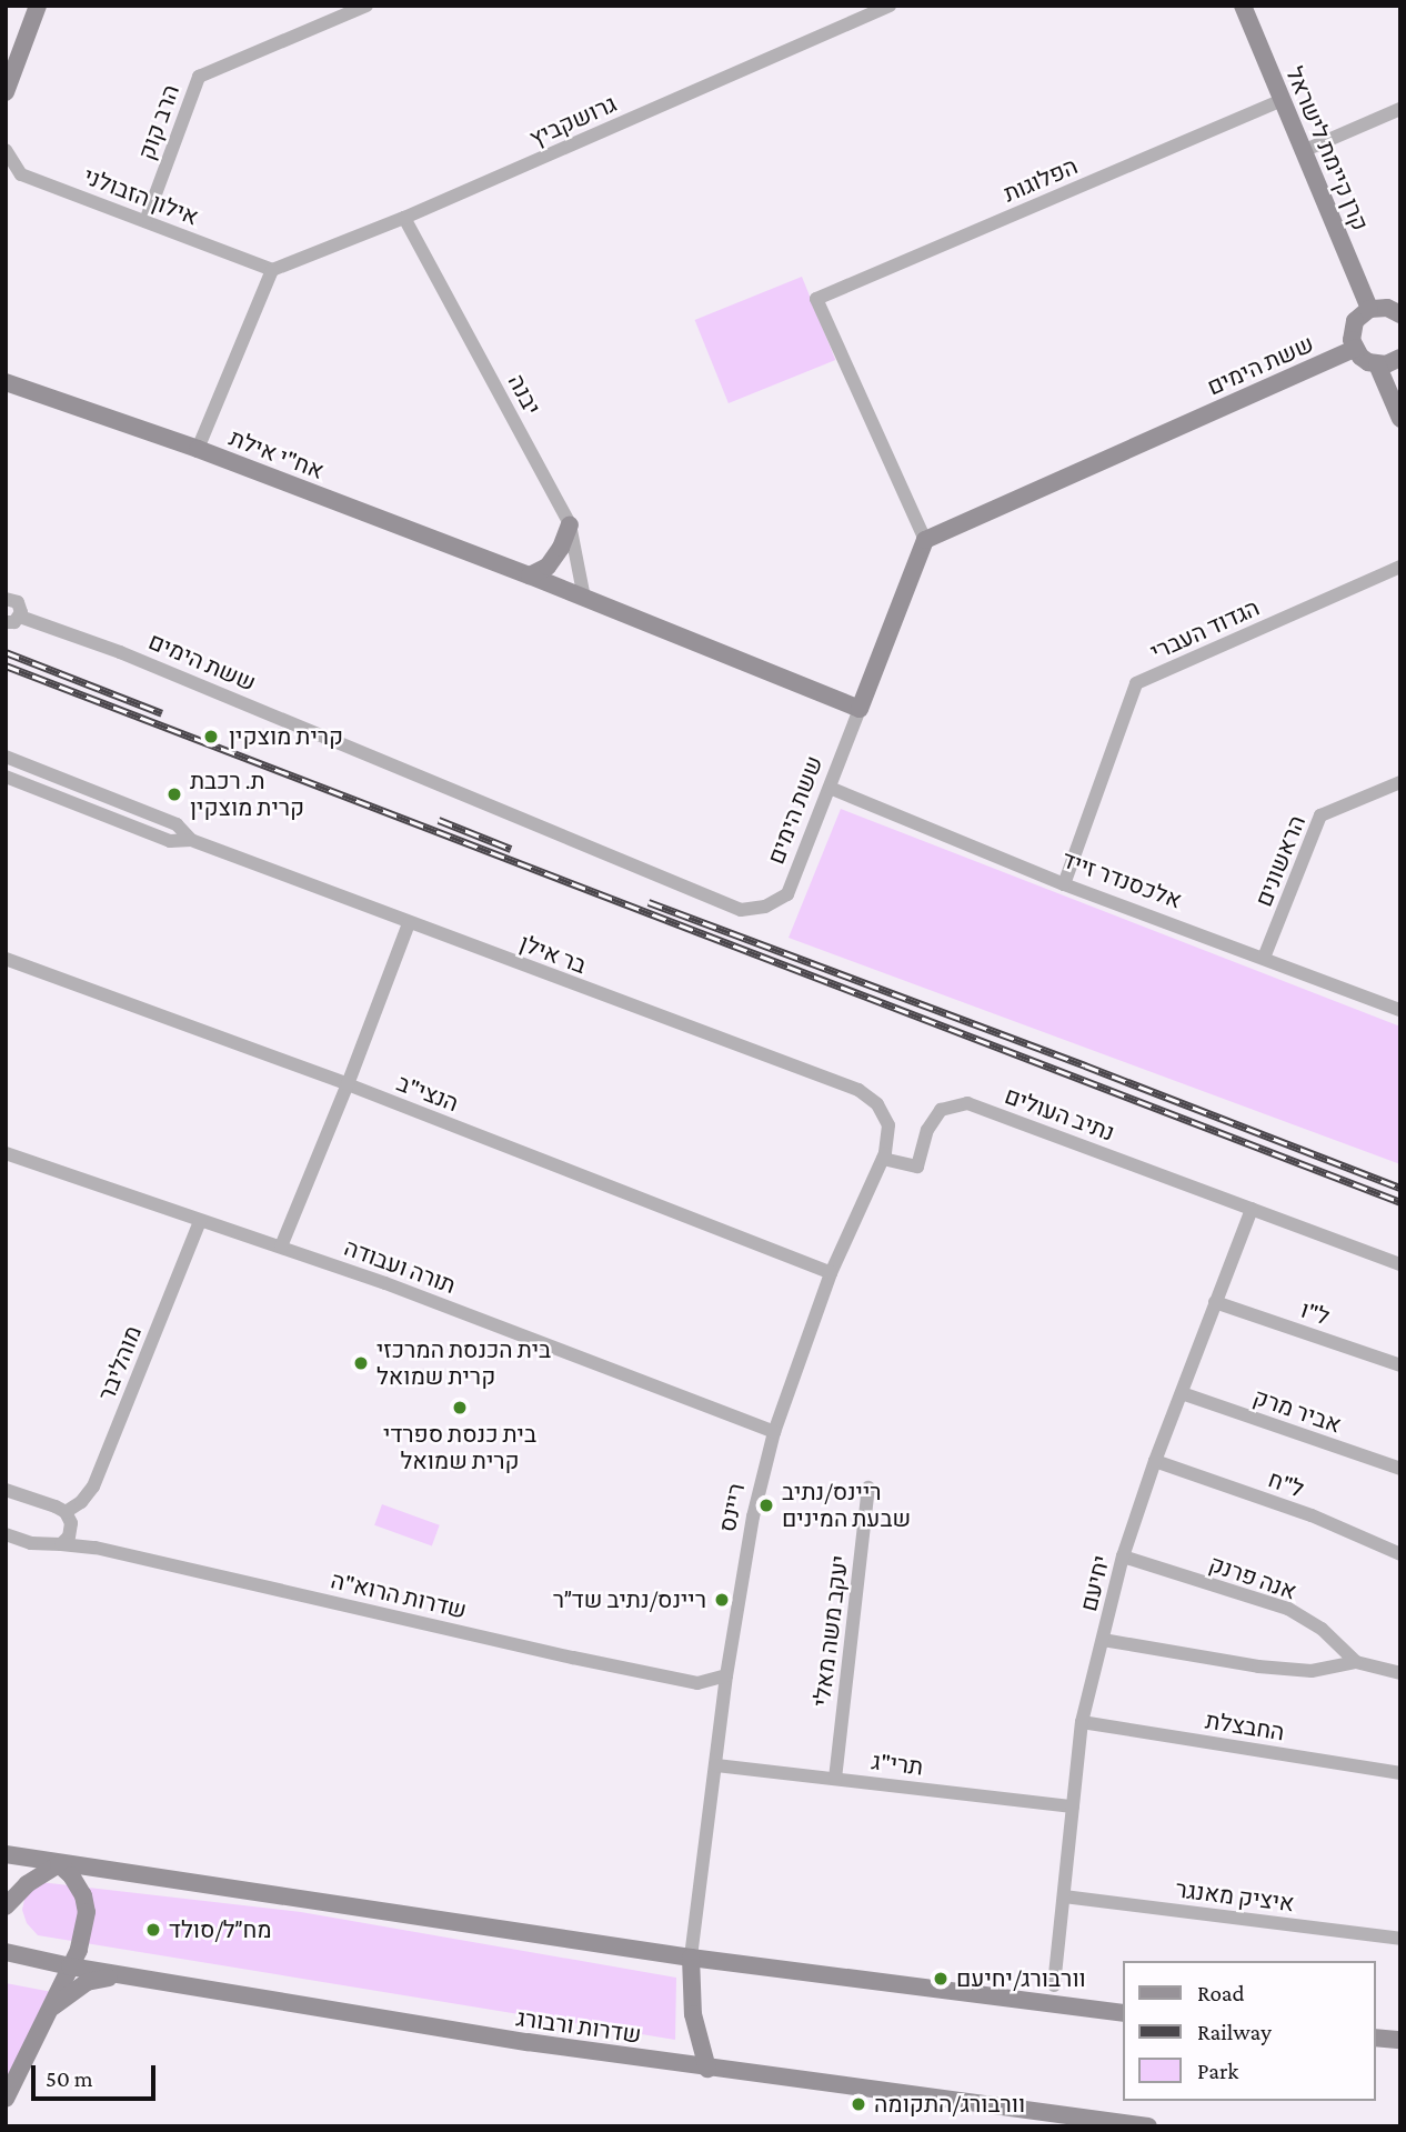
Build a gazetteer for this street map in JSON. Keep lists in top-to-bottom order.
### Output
{
  "streets": {
    "street": [
      "גרושקביץ",
      "הרב קוק",
      "קרן קיימת לישראל",
      "הפלוגות",
      "אילון הזבולני",
      "ששת הימים",
      "יבנה",
      "אח\"י אילת",
      "הגדוד העברי",
      "הראשונים",
      "אלכסנדר זייד",
      "בר אילן",
      "הנצי\"ב",
      "נתיב העולים",
      "תורה ועבודה",
      "ל\"ו",
      "מוהליבר",
      "אביר מרק",
      "ל\"ח",
      "ריינס",
      "אנה פרנק",
      "יחיעם",
      "שדרות הרוא\"ה",
      "יעקב משה מאלי",
      "החבצלת",
      "תרי\"ג",
      "איציק מאנגר",
      "שדרות ורבורג"
    ]
  },
  "crossings": [
    ["גרושקביץ", "אילון הזבולני"],
    ["גרושקביץ", "יבנה"],
    ["הרב קוק", "אילון הזבולני"],
    ["קרן קיימת לישראל", "הפלוגות"],
    ["הפלוגות", "ששת הימים"],
    ["ששת הימים", "אלכסנדר זייד"],
    ["הגדוד העברי", "אלכסנדר זייד"],
    ["הראשונים", "אלכסנדר זייד"],
    ["בר אילן", "ריינס"],
    ["הנצי\"ב", "ריינס"],
    ["נתיב העולים", "ריינס"],
    ["נתיב העולים", "יחיעם"],
    ["תורה ועבודה", "מוהליבר"],
    ["תורה ועבודה", "ריינס"],
    ["ל\"ו", "יחיעם"],
    ["אביר מרק", "יחיעם"],
    ["ל\"ח", "יחיעם"],
    ["ריינס", "שדרות הרוא\"ה"],
    ["ריינס", "תרי\"ג"],
    ["ריינס", "שדרות ורבורג"],
    ["אנה פרנק", "יחיעם"],
    ["יחיעם", "החבצלת"],
    ["יחיעם", "תרי\"ג"],
    ["יחיעם", "איציק מאנגר"],
    ["יעקב משה מאלי", "תרי\"ג"]
  ],
  "places": [
    "קרית מוצקין",
    "ת. רכבת קרית מוצקין",
    "בית הכנסת המרכזי קרית שמואל",
    "בית כנסת ספרדי קרית שמואל",
    "ריינס/נתיב שבעת המינים",
    "ריינס/נתיב שד״ר",
    "מח״ל/סולד",
    "וורבורג/יחיעם",
    "וורבורג/התקומה"
  ],
  "legend": ["Road", "Railway", "Park"],
  "scale_bar": "50 m"
}
